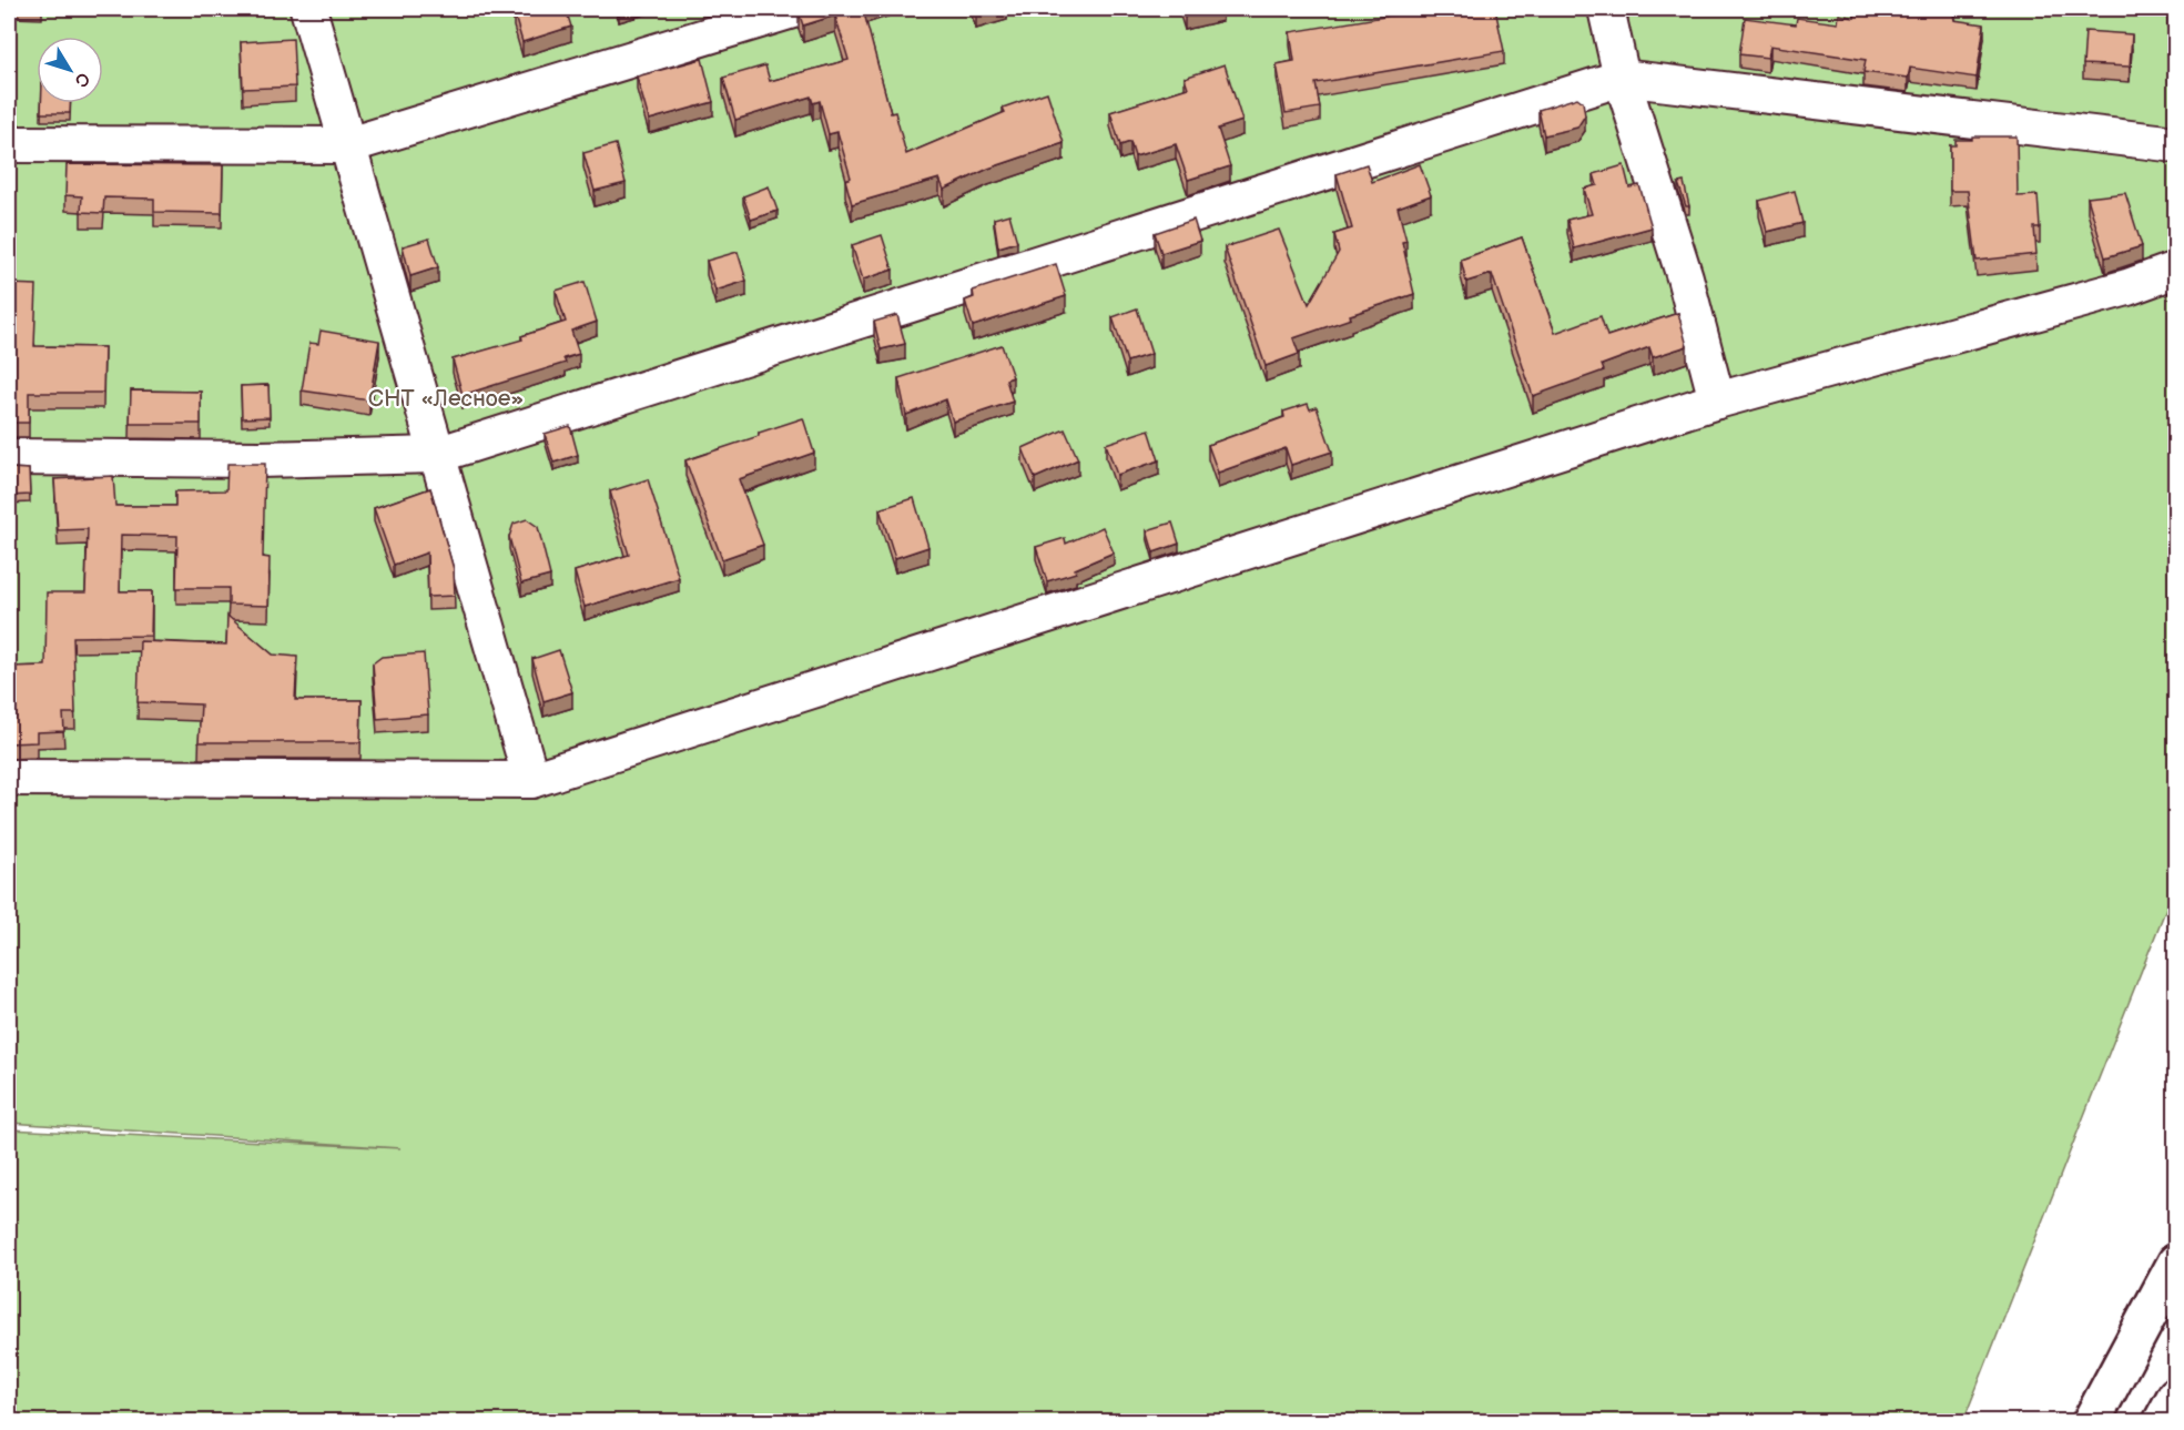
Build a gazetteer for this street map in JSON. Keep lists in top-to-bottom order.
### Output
{
  "parks": ["СНТ «Лесное»"],
  "north": "bottom right"
}
